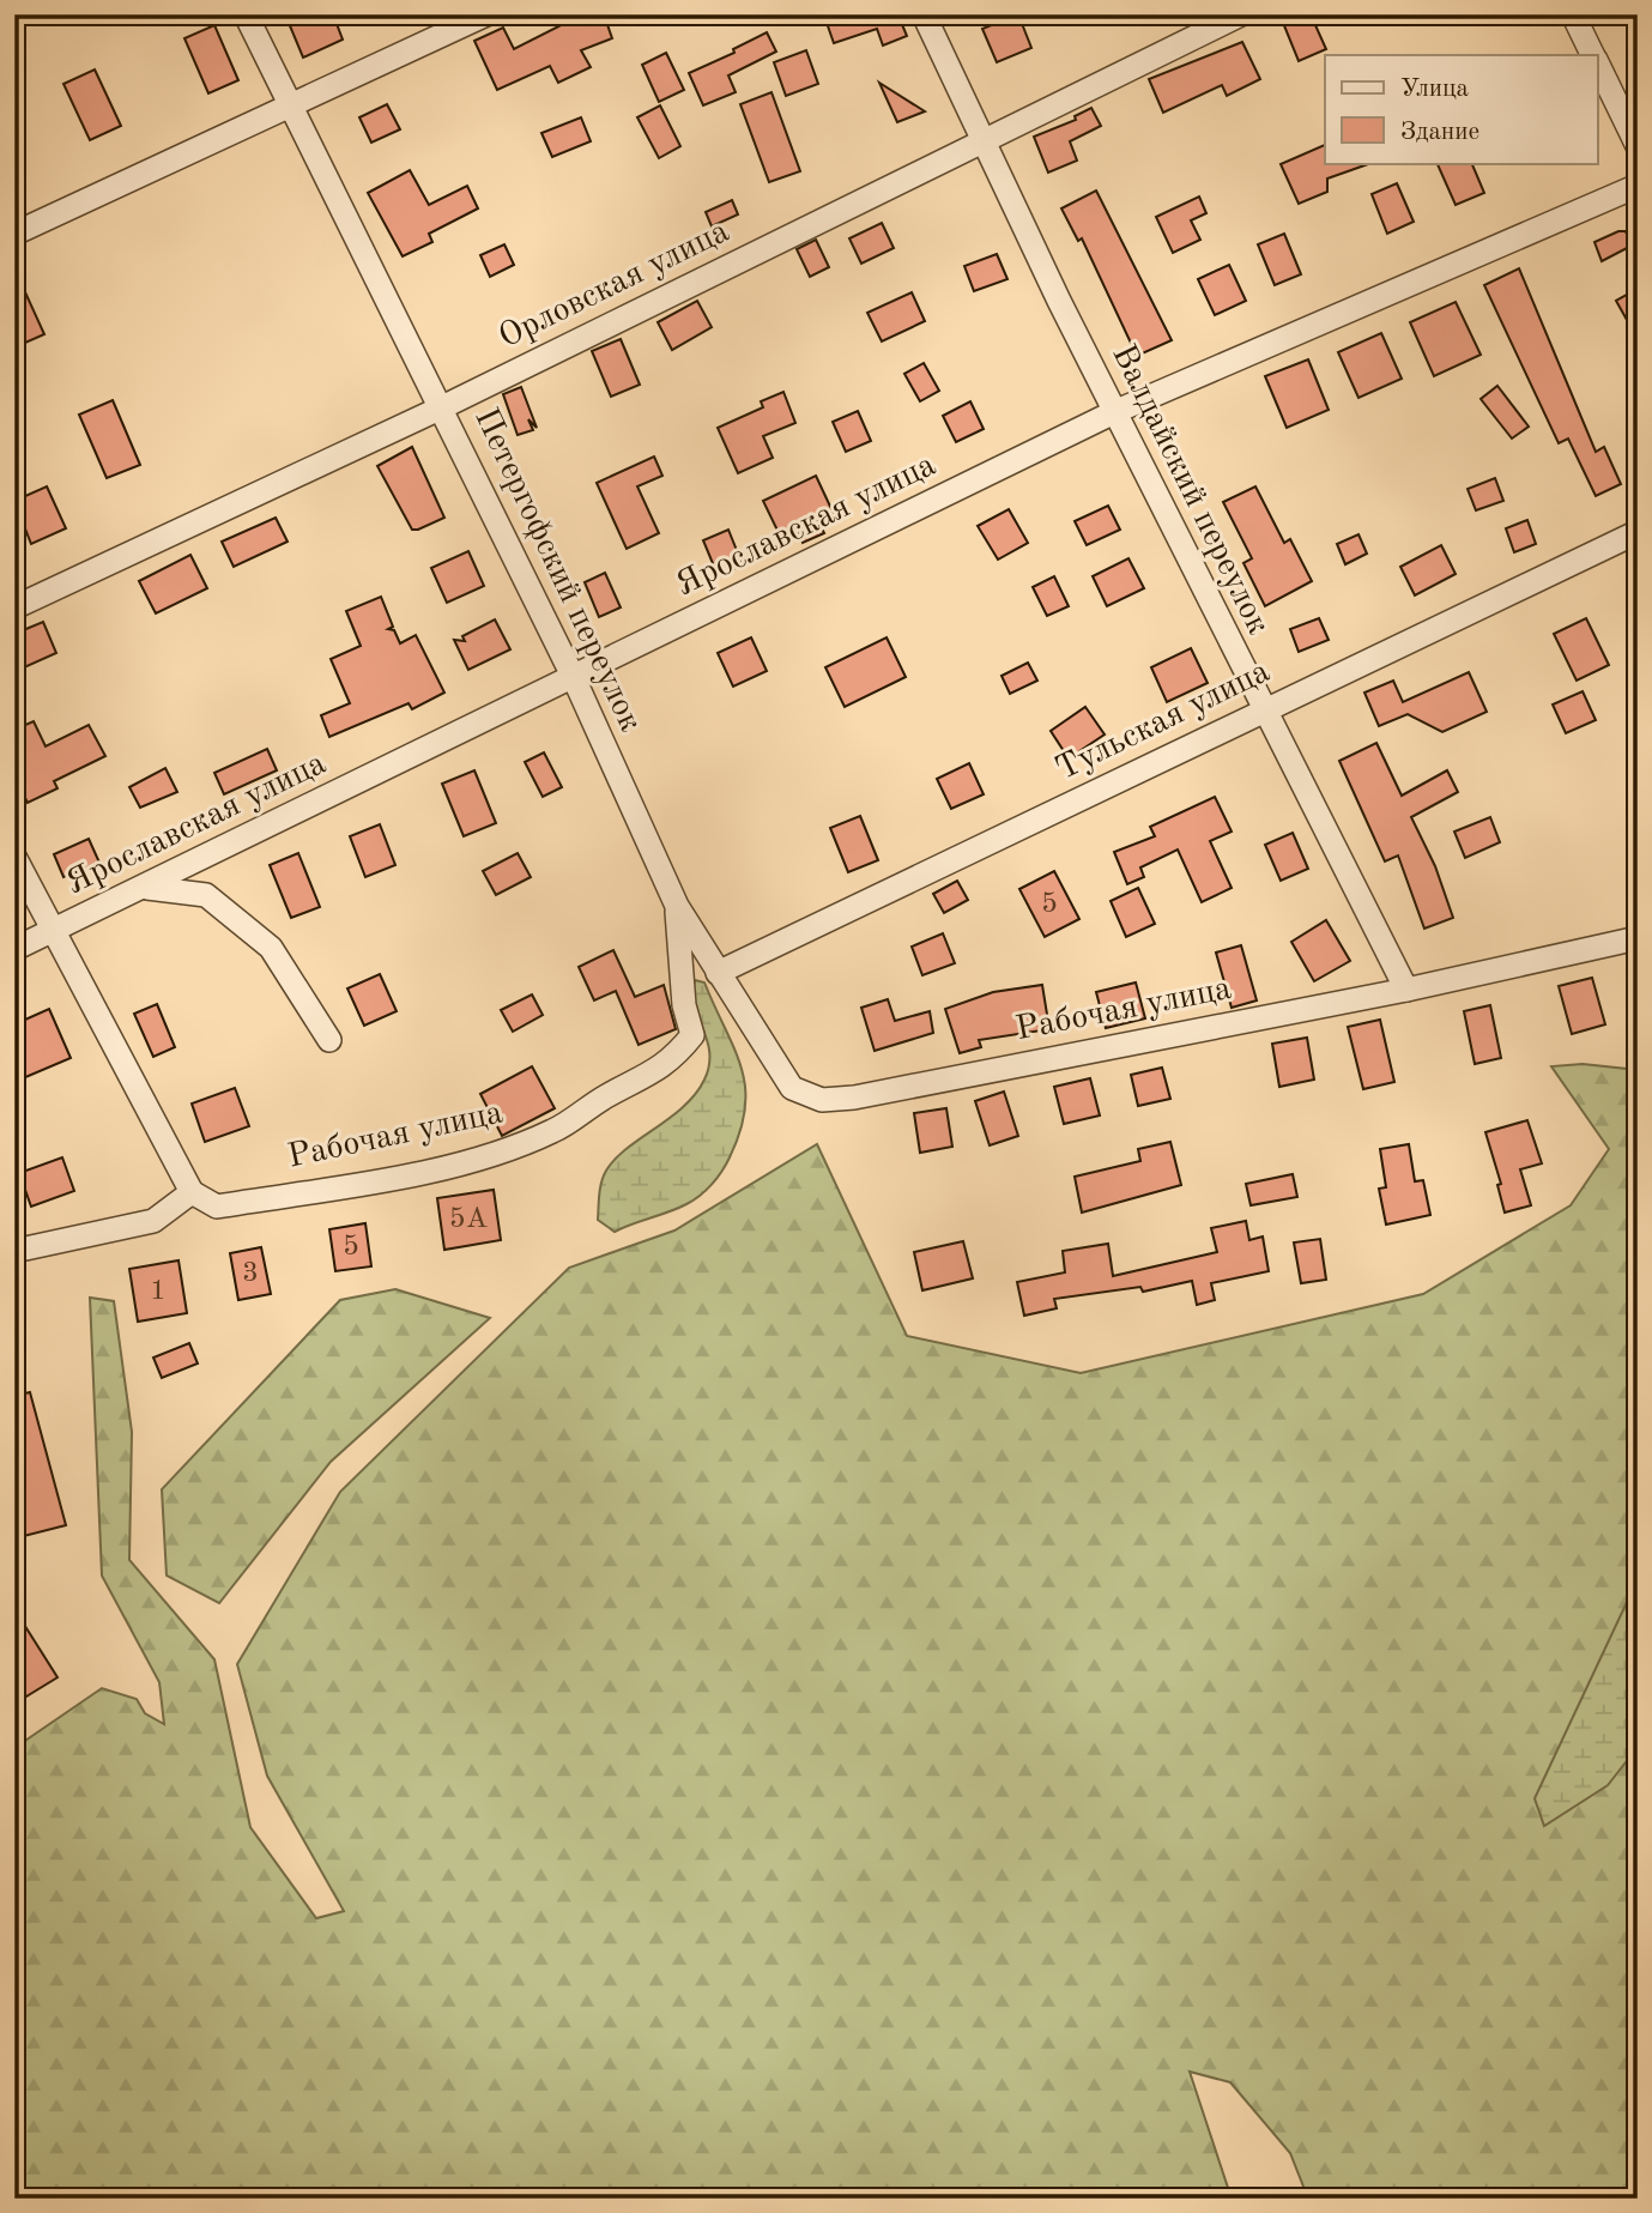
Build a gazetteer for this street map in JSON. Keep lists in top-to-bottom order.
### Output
{
  "streets": {
    "street": [
      "Орловская улица",
      "Валдайский переулок",
      "Ярославская улица",
      "Петергофский переулок",
      "Тульская улица",
      "Рабочая улица"
    ]
  },
  "crossings": [
    ["Орловская улица", "Валдайский переулок"],
    ["Орловская улица", "Петергофский переулок"],
    ["Валдайский переулок", "Ярославская улица"],
    ["Валдайский переулок", "Тульская улица"],
    ["Валдайский переулок", "Рабочая улица"],
    ["Ярославская улица", "Петергофский переулок"],
    ["Петергофский переулок", "Тульская улица"],
    ["Петергофский переулок", "Рабочая улица"]
  ],
  "house_numbers": [
    "5",
    "5А",
    "5",
    "3",
    "1"
  ],
  "legend": ["Улица", "Здание"]
}
